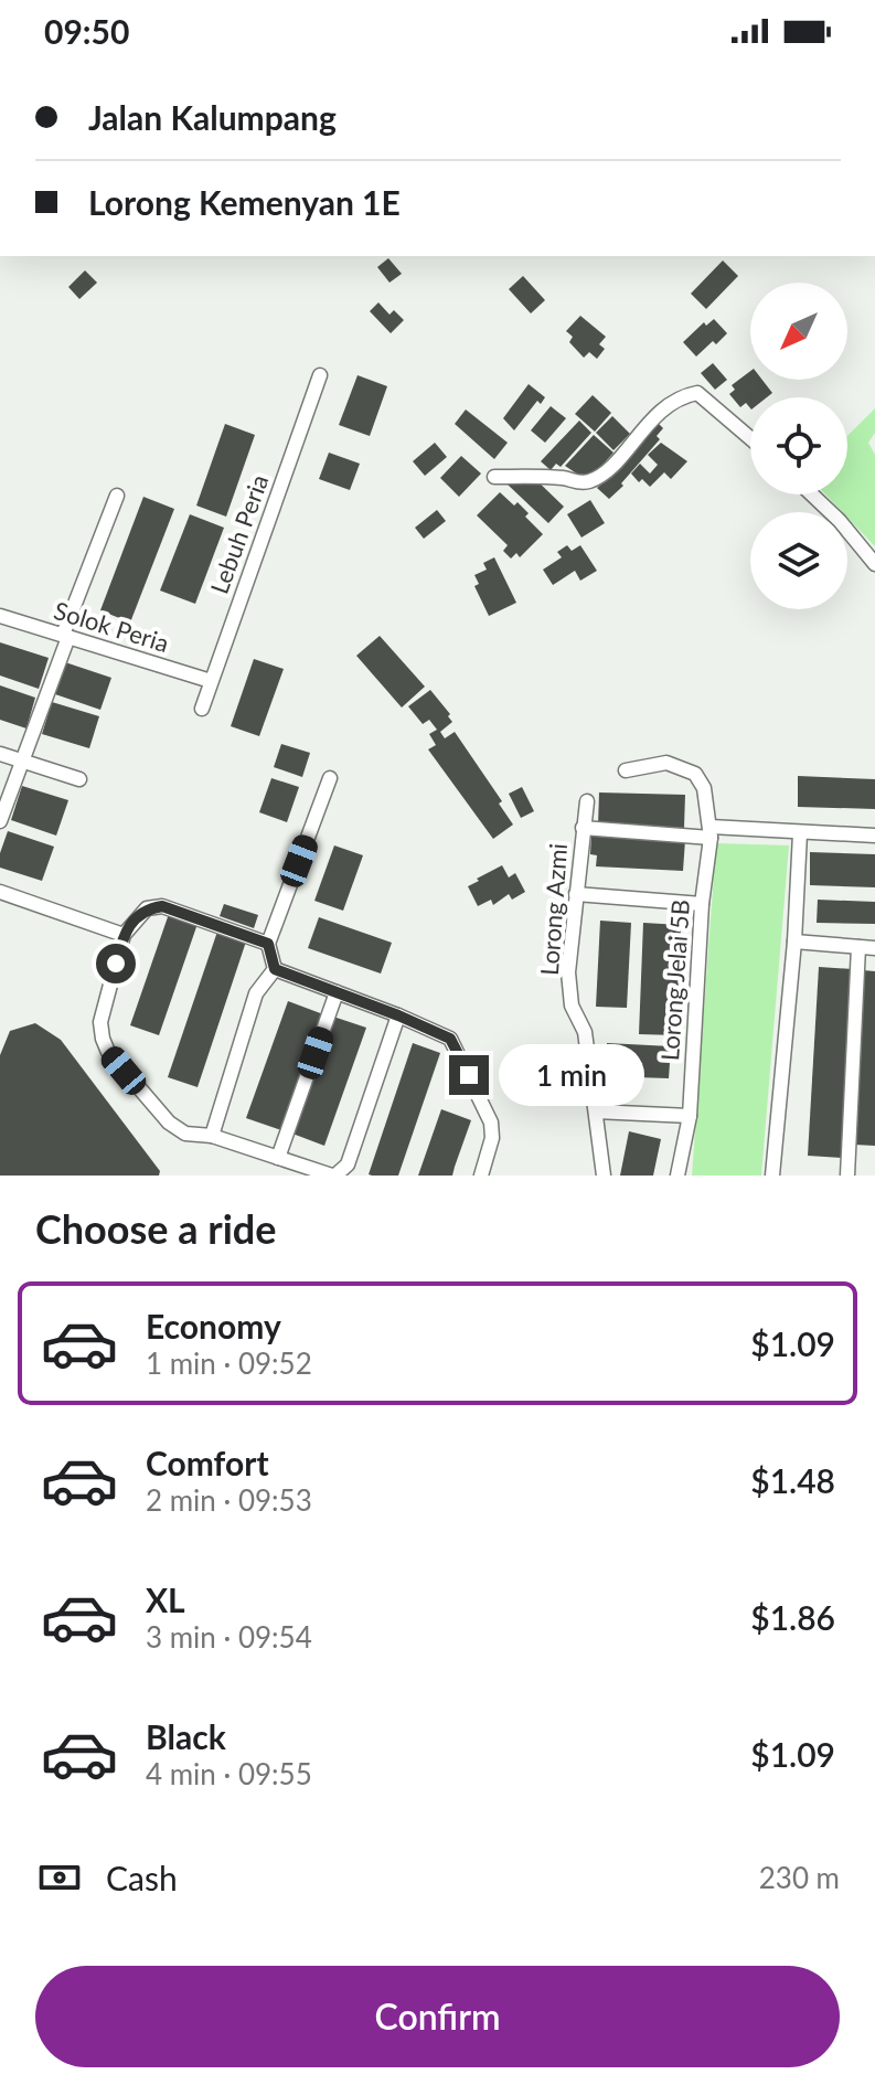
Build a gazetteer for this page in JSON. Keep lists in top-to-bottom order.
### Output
{
  "streets": {
    "street": [
      "Lebuh Peria",
      "Solok Peria",
      "Lorong Azmi",
      "Lorong Jelai 5B"
    ]
  },
  "crossings": [
    ["Lebuh Peria", "Solok Peria"]
  ],
  "north": "bottom left",
  "page": {
    "status": "09:50",
    "banner": ["Jalan Kalumpang", "Lorong Kemenyan 1E"],
    "bubble": "1 min",
    "heading": "Choose a ride",
    "list": [
      {
        "name": "Economy",
        "note": "1 min · 09:52",
        "value": "$1.09"
      },
      {
        "name": "Comfort",
        "note": "2 min · 09:53",
        "value": "$1.48"
      },
      {
        "name": "XL",
        "note": "3 min · 09:54",
        "value": "$1.86"
      },
      {
        "name": "Black",
        "note": "4 min · 09:55",
        "value": "$1.09"
      }
    ],
    "pay": ["Cash", "230 m"],
    "buttons": "Confirm"
  }
}
